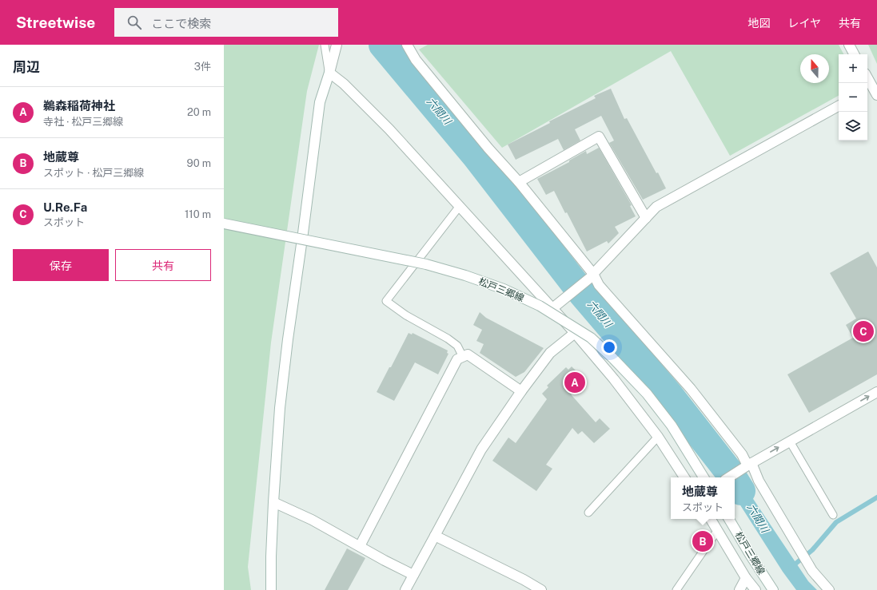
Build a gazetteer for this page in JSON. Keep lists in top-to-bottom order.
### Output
{
  "streets": {
    "street": ["松戸三郷線"]
  },
  "water": ["六間川"],
  "north": "top",
  "page": {
    "header": "Streetwise",
    "search": "ここで検索",
    "nav": ["地図", "レイヤ", "共有"],
    "heading": ["周辺", "3件"],
    "map_buttons": ["+", "−"],
    "list": [
      {
        "mark": "A",
        "name": "鵜森稲荷神社",
        "note": "寺社 · 松戸三郷線",
        "value": "20 m"
      },
      {
        "mark": "B",
        "name": "地蔵尊",
        "note": "スポット · 松戸三郷線",
        "value": "90 m"
      },
      {
        "mark": "C",
        "name": "U.Re.Fa",
        "note": "スポット",
        "value": "110 m"
      }
    ],
    "buttons": ["保存", "共有"],
    "pins": ["C", "A", "B"],
    "popup": ["地蔵尊", "スポット"]
  }
}
